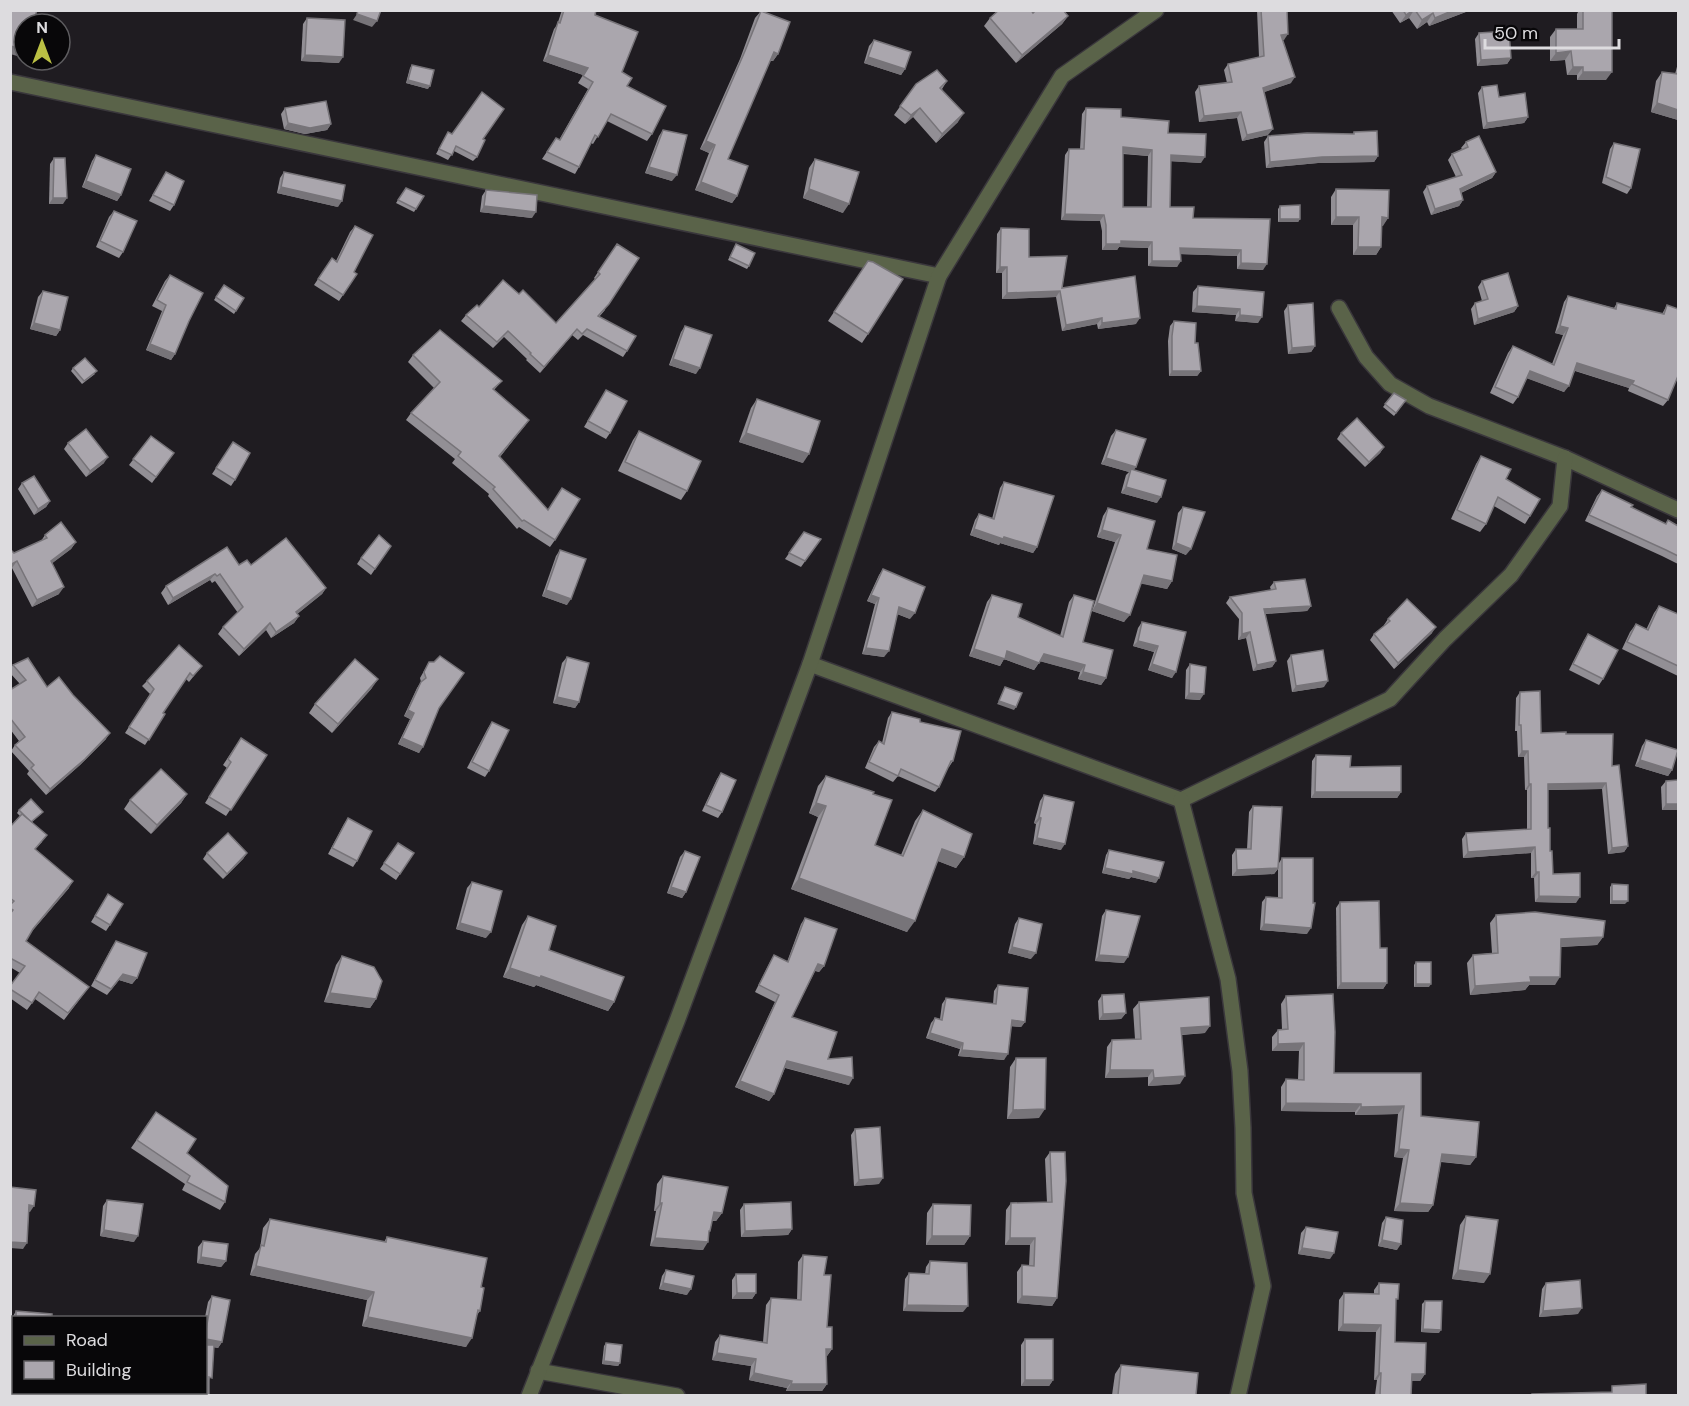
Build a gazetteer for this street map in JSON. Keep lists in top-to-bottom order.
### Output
{
  "legend": ["Road", "Building"],
  "scale_bar": "50 m",
  "north": "top"
}
